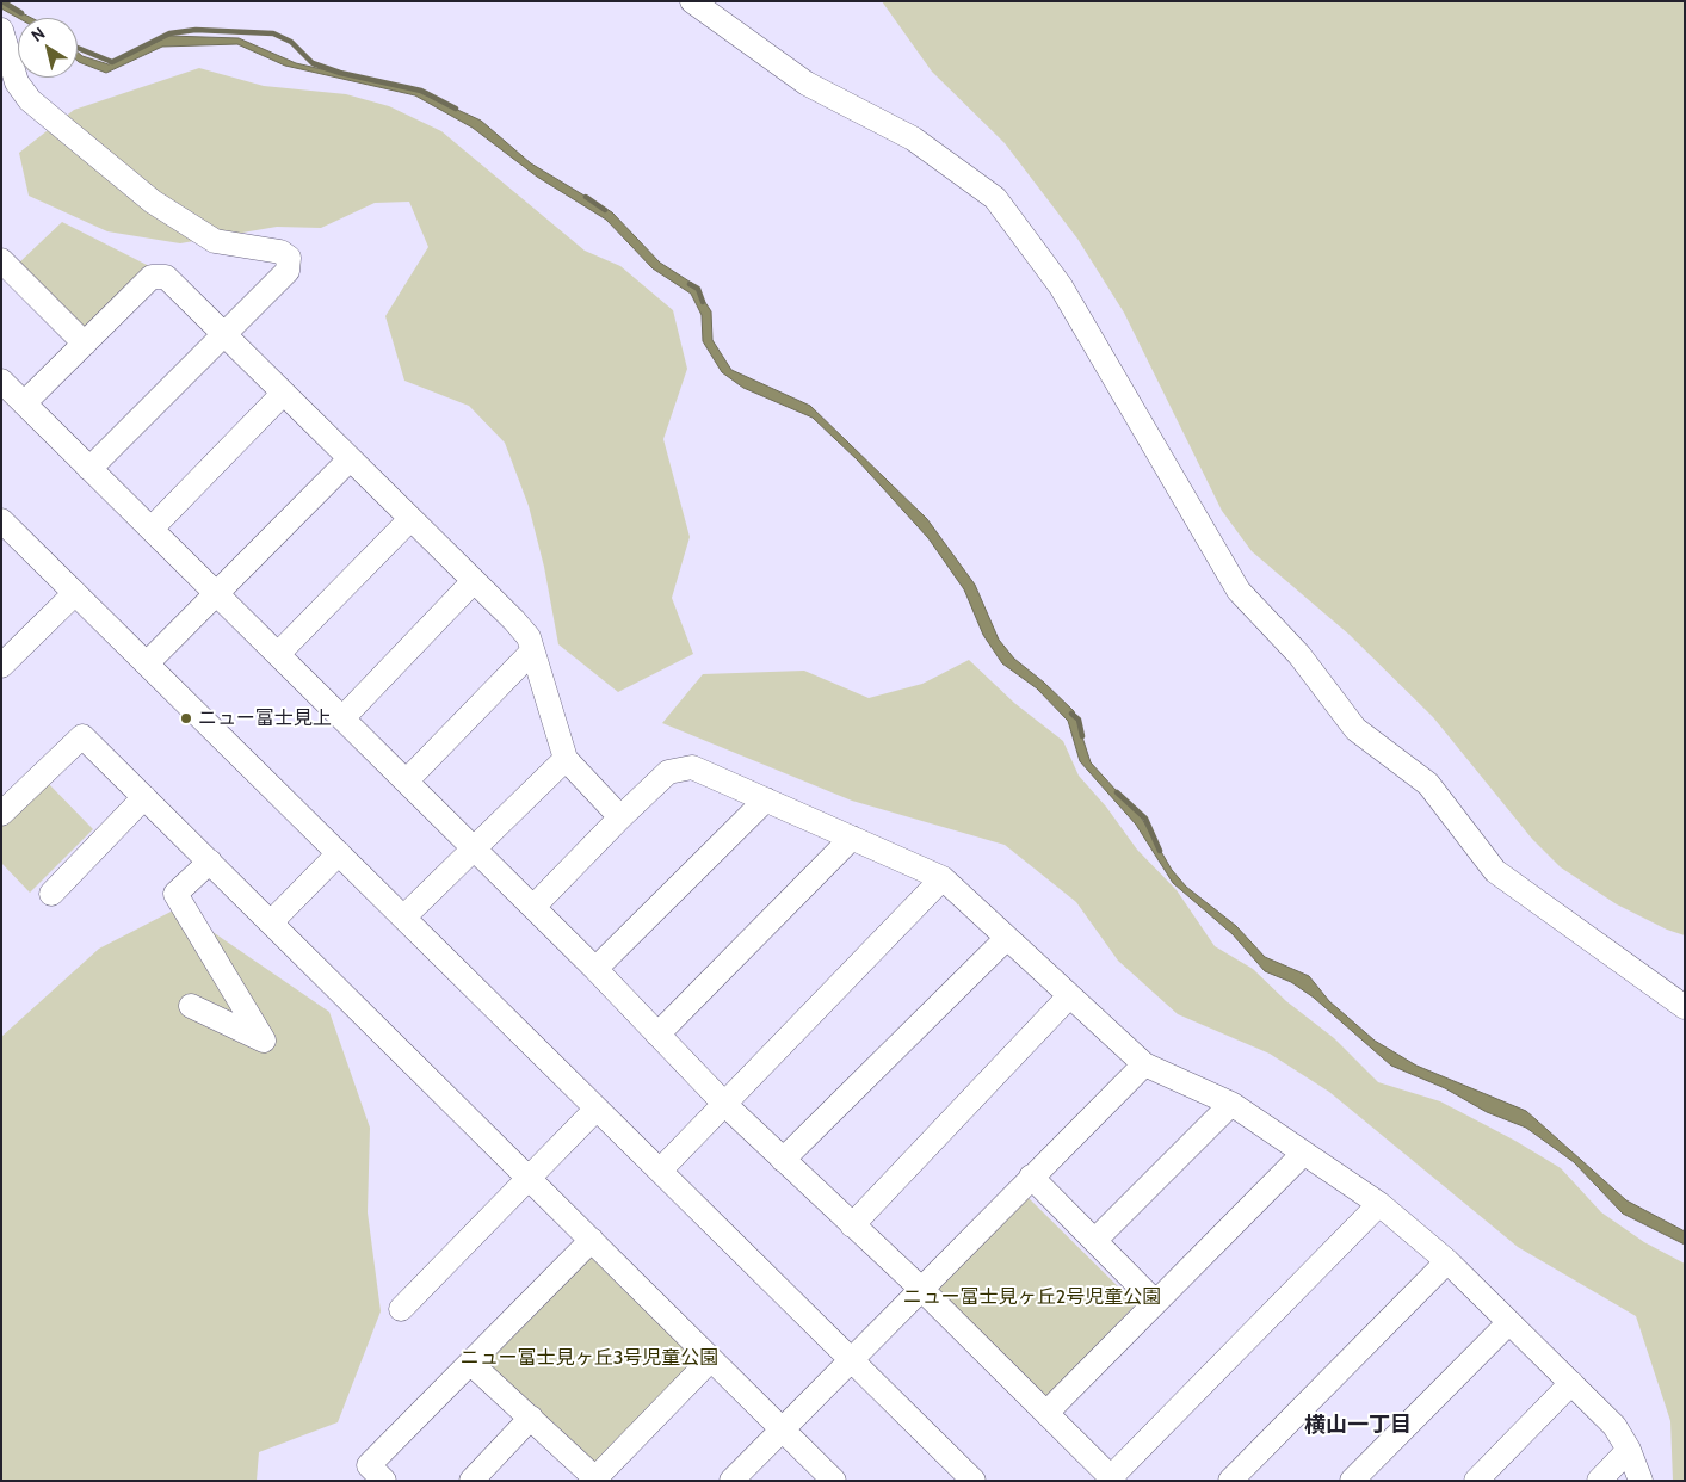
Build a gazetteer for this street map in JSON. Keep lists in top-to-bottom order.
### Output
{
  "districts": ["横山一丁目"],
  "parks": ["ニュー富士見ヶ丘2号児童公園", "ニュー富士見ヶ丘3号児童公園"],
  "places": ["ニュー富士見上"],
  "north": "top left"
}
